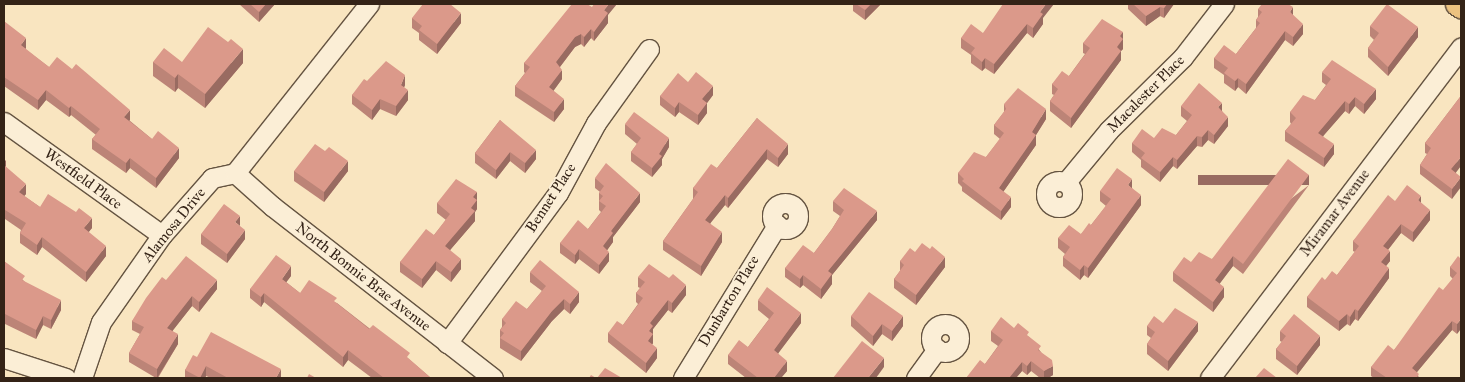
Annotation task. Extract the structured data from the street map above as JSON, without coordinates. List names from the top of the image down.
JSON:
{
  "streets": {
    "street": [
      "Macalester Place",
      "Westfield Place",
      "Bennet Place",
      "Miramar Avenue",
      "Alamosa Drive",
      "North Bonnie Brae Avenue",
      "Dunbarton Place"
    ]
  },
  "crossings": [
    ["Westfield Place", "Alamosa Drive"],
    ["Bennet Place", "North Bonnie Brae Avenue"],
    ["Alamosa Drive", "North Bonnie Brae Avenue"]
  ]
}
